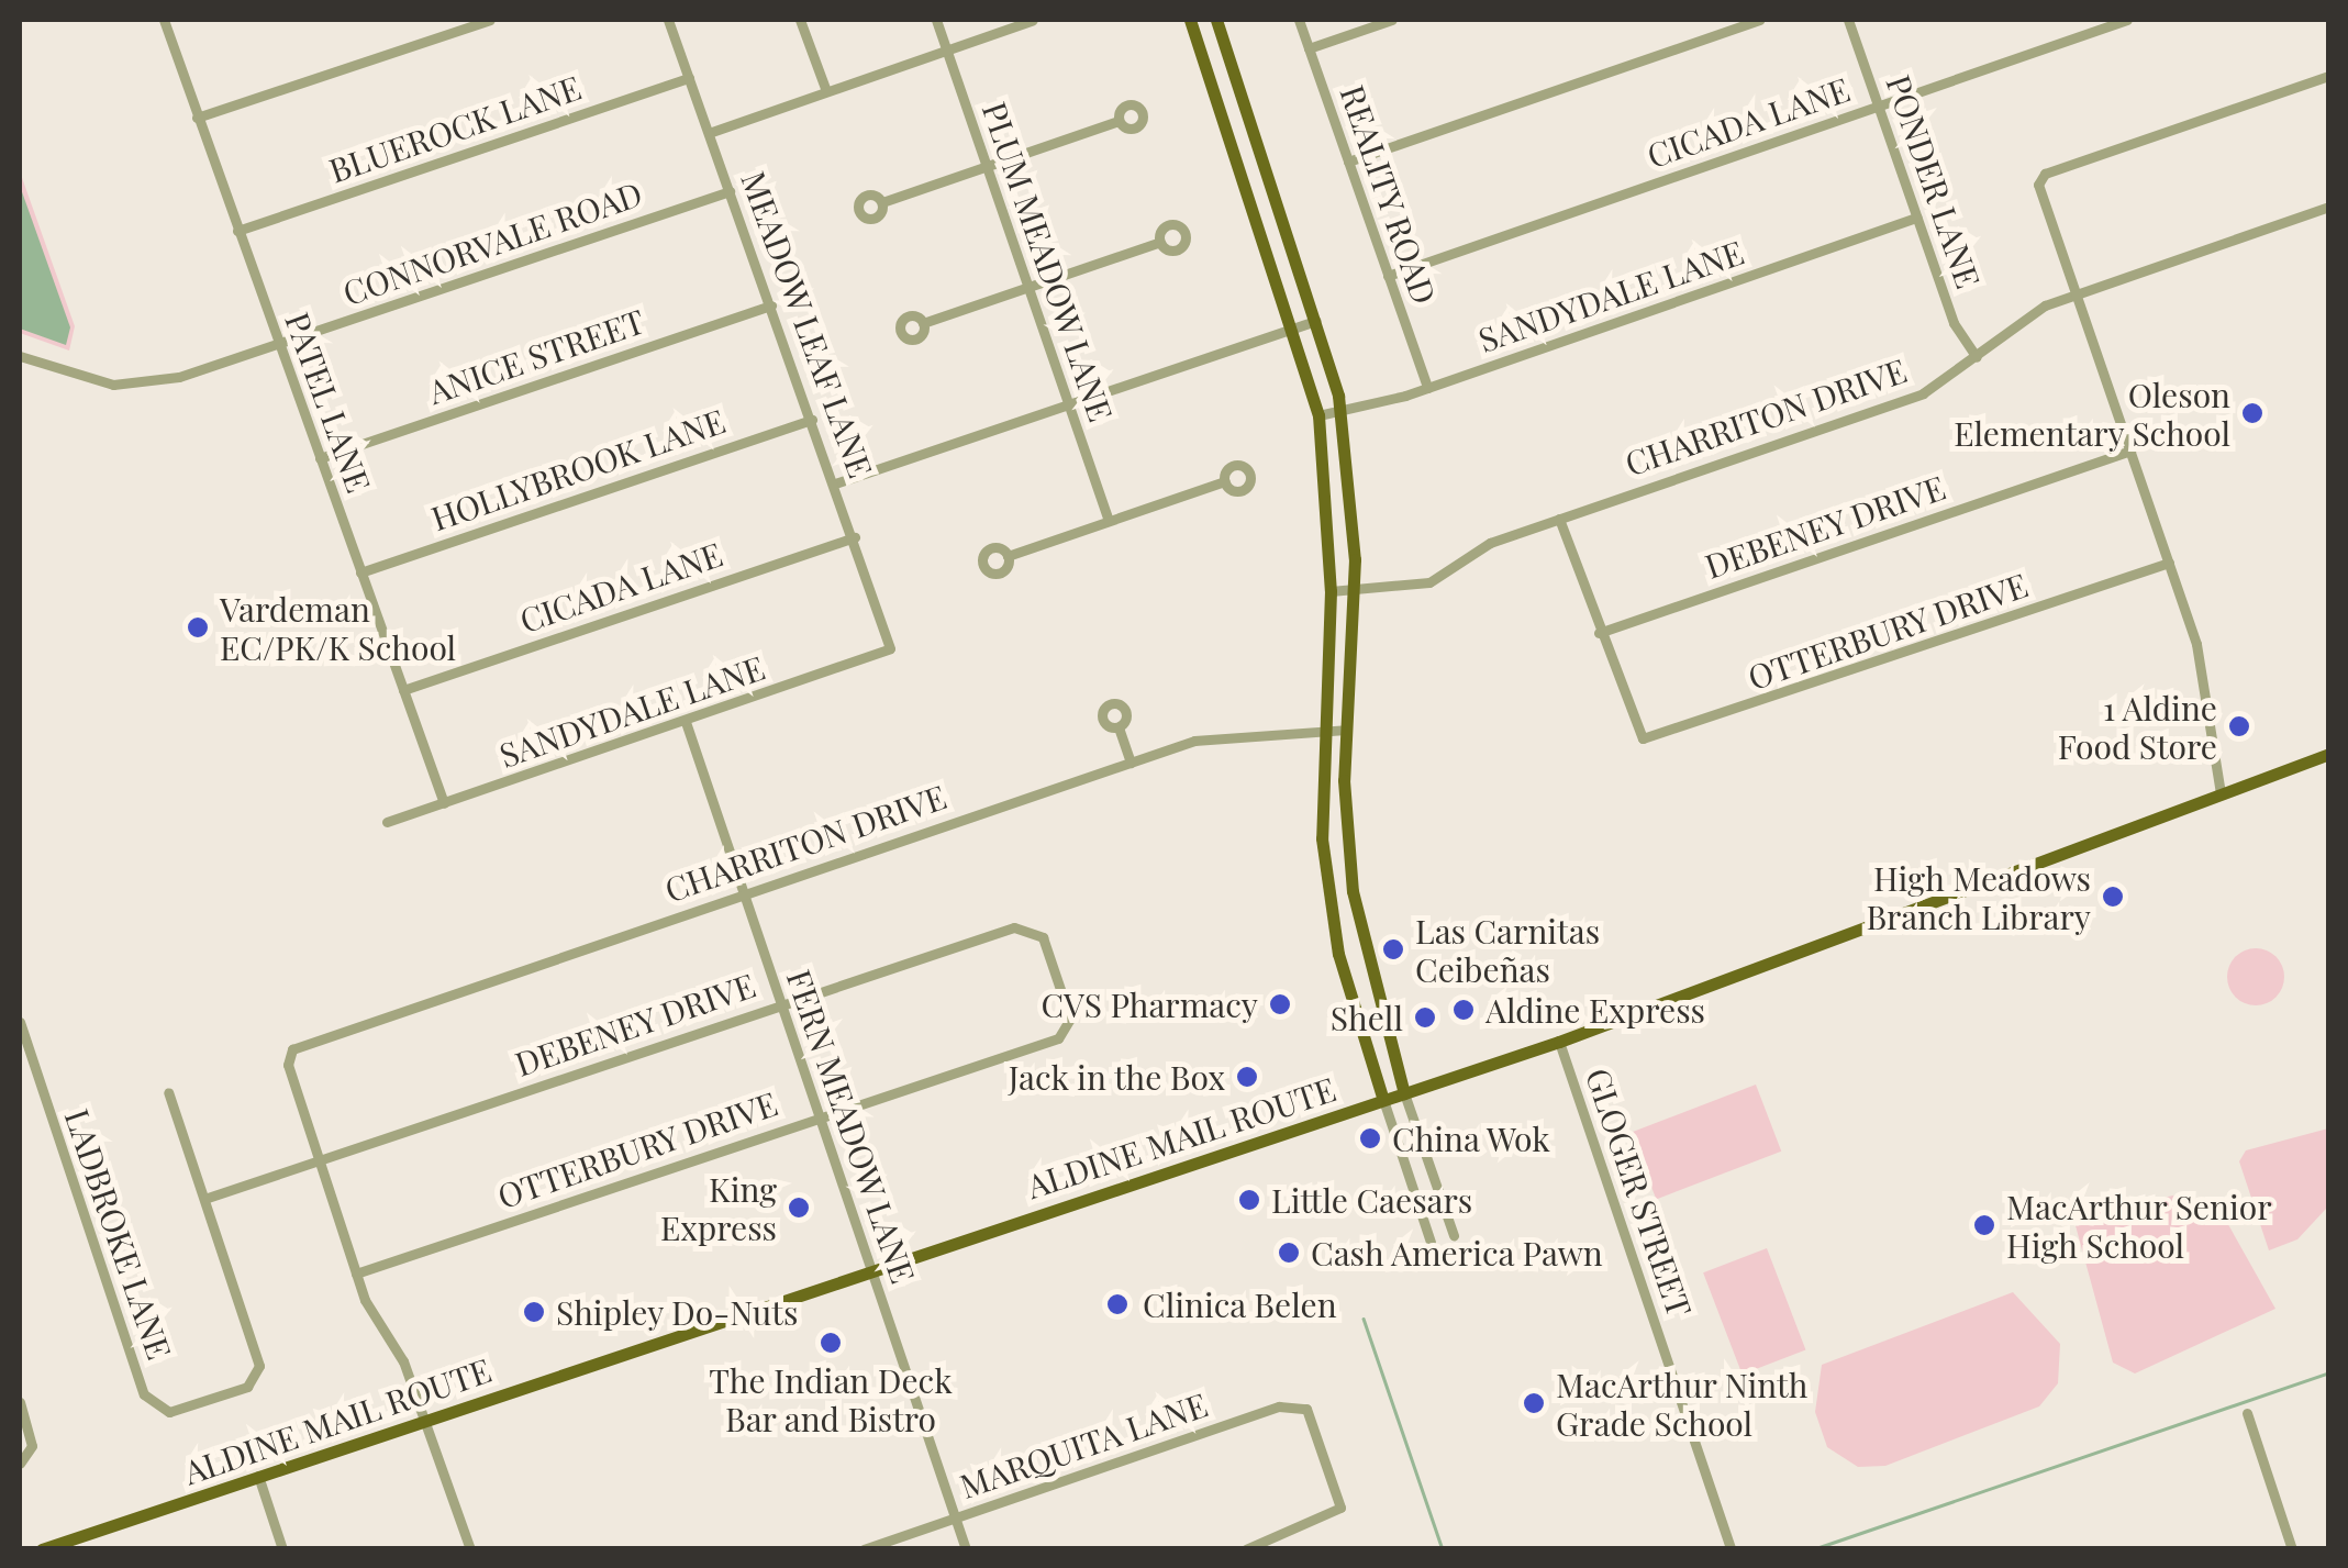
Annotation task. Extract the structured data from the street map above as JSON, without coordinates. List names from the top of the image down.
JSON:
{
  "streets": {
    "main road": ["ALDINE MAIL ROUTE"],
    "street": [
      "CICADA LANE",
      "BLUEROCK LANE",
      "PONDER LANE",
      "REALITY ROAD",
      "CONNORVALE ROAD",
      "PLUM MEADOW LANE",
      "SANDYDALE LANE",
      "MEADOW LEAF LANE",
      "ANICE STREET",
      "PATEL LANE",
      "CHARRITON DRIVE",
      "HOLLYBROOK LANE",
      "DEBENEY DRIVE",
      "OTTERBURY DRIVE",
      "FERN MEADOW LANE",
      "GLOGER STREET",
      "LADBROKE LANE",
      "MARQUITA LANE"
    ]
  },
  "crossings": [
    ["CICADA LANE", "PONDER LANE"],
    ["CICADA LANE", "REALITY ROAD"],
    ["CICADA LANE", "MEADOW LEAF LANE"],
    ["CICADA LANE", "PATEL LANE"],
    ["BLUEROCK LANE", "MEADOW LEAF LANE"],
    ["BLUEROCK LANE", "PATEL LANE"],
    ["PONDER LANE", "SANDYDALE LANE"],
    ["PONDER LANE", "CHARRITON DRIVE"],
    ["REALITY ROAD", "SANDYDALE LANE"],
    ["CONNORVALE ROAD", "MEADOW LEAF LANE"],
    ["CONNORVALE ROAD", "PATEL LANE"],
    ["SANDYDALE LANE", "MEADOW LEAF LANE"],
    ["SANDYDALE LANE", "PATEL LANE"],
    ["SANDYDALE LANE", "FERN MEADOW LANE"],
    ["MEADOW LEAF LANE", "ANICE STREET"],
    ["MEADOW LEAF LANE", "HOLLYBROOK LANE"],
    ["ANICE STREET", "PATEL LANE"],
    ["PATEL LANE", "HOLLYBROOK LANE"],
    ["CHARRITON DRIVE", "DEBENEY DRIVE"],
    ["CHARRITON DRIVE", "FERN MEADOW LANE"],
    ["DEBENEY DRIVE", "OTTERBURY DRIVE"],
    ["DEBENEY DRIVE", "FERN MEADOW LANE"],
    ["DEBENEY DRIVE", "LADBROKE LANE"],
    ["OTTERBURY DRIVE", "FERN MEADOW LANE"],
    ["FERN MEADOW LANE", "ALDINE MAIL ROUTE"],
    ["FERN MEADOW LANE", "MARQUITA LANE"],
    ["ALDINE MAIL ROUTE", "GLOGER STREET"]
  ],
  "places": [
    "Oleson Elementary School",
    "Vardeman EC/PK/K School",
    "1 Aldine Food Store",
    "High Meadows Branch Library",
    "Las Carnitas Ceibeñas",
    "CVS Pharmacy",
    "Aldine Express",
    "Shell",
    "Jack in the Box",
    "China Wok",
    "Little Caesars",
    "King Express",
    "MacArthur Senior High School",
    "Cash America Pawn",
    "Clinica Belen",
    "Shipley Do-Nuts",
    "The Indian Deck Bar and Bistro",
    "MacArthur Ninth Grade School"
  ]
}
